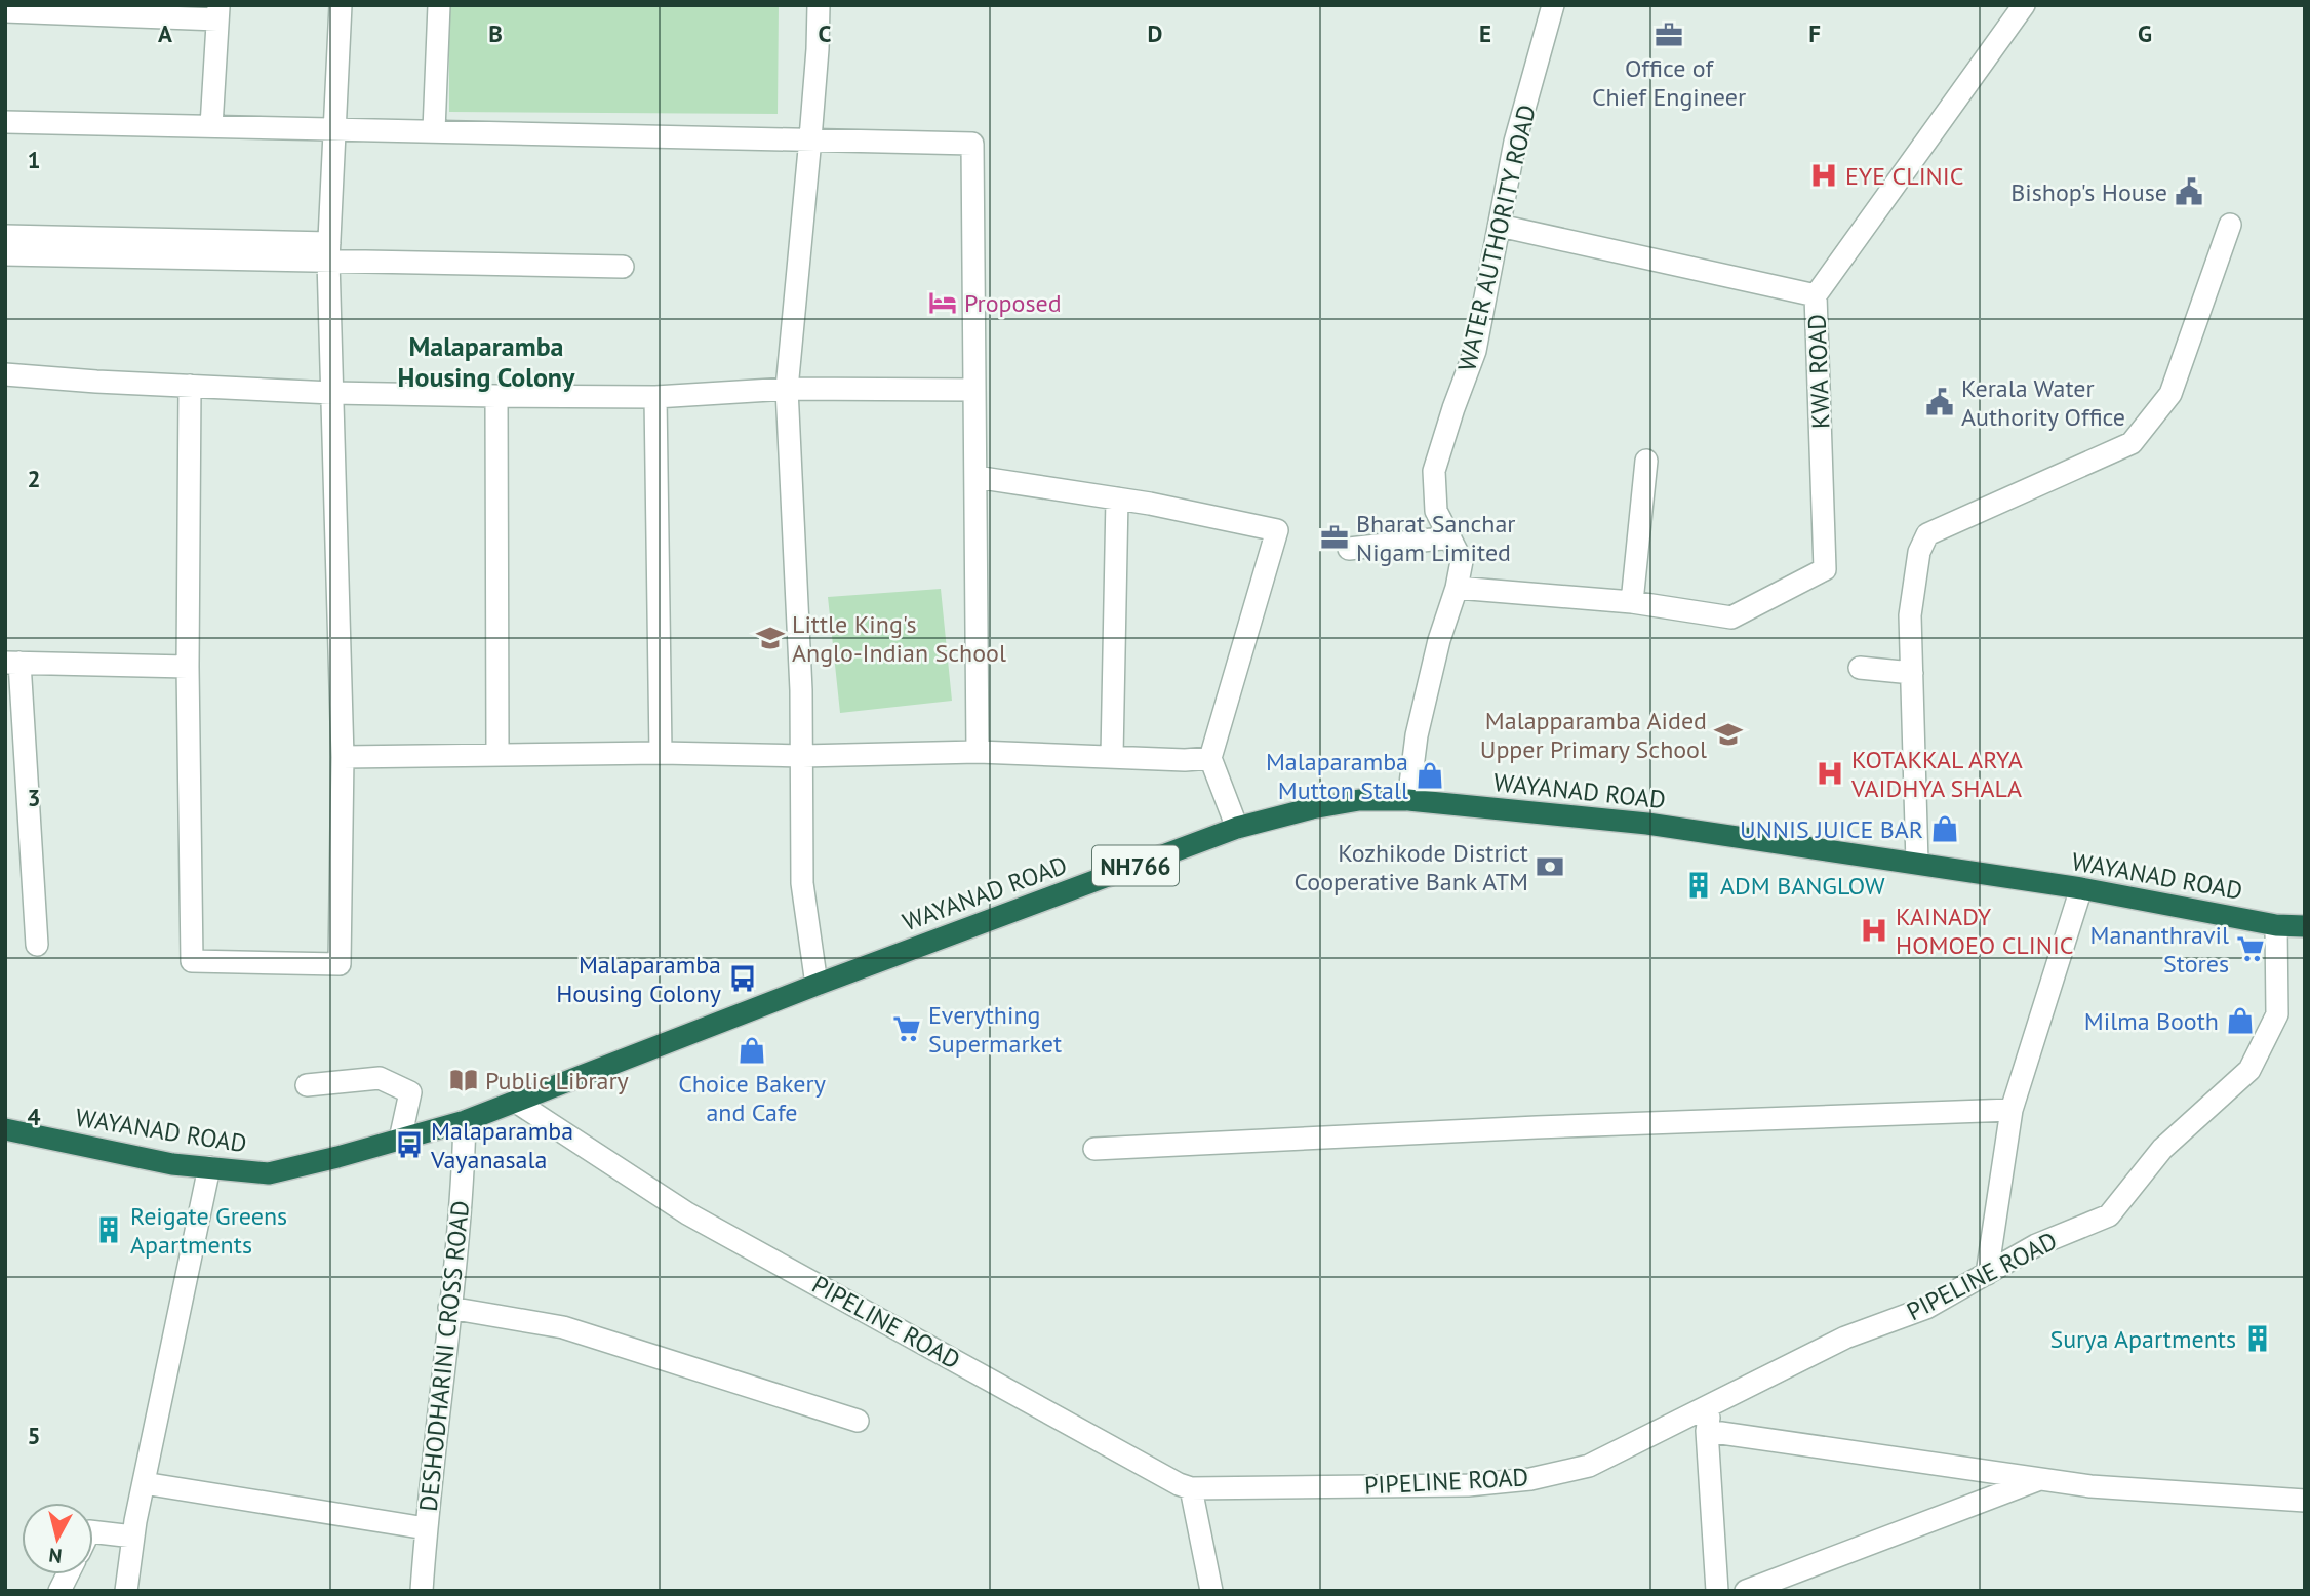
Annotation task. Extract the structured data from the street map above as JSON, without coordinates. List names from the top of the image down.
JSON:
{
  "streets": {
    "highway": ["WAYANAD ROAD", "NH766"],
    "street": [
      "WATER AUTHORITY ROAD",
      "KWA ROAD",
      "PIPELINE ROAD",
      "DESHODHARINI CROSS ROAD"
    ]
  },
  "crossings": [
    ["WATER AUTHORITY ROAD", "WAYANAD ROAD"],
    ["WAYANAD ROAD", "PIPELINE ROAD"],
    ["WAYANAD ROAD", "DESHODHARINI CROSS ROAD"]
  ],
  "districts": ["Malaparamba Housing Colony"],
  "places": {
    "office": ["Office of Chief Engineer", "Bharat Sanchar Nigam Limited"],
    "hospital": ["EYE CLINIC", "KOTAKKAL ARYA VAIDHYA SHALA", "KAINADY HOMOEO CLINIC"],
    "public building": ["Bishop's House", "Kerala Water Authority Office"],
    "hotel": ["Proposed"],
    "school or university": ["Little King's Anglo-Indian School", "Malapparamba Aided Upper Primary School"],
    "shop": [
      "Malaparamba Mutton Stall",
      "UNNIS JUICE BAR",
      "Milma Booth",
      "Choice Bakery and Cafe"
    ],
    "bank": ["Kozhikode District Cooperative Bank ATM"],
    "building": ["ADM BANGLOW", "Reigate Greens Apartments", "Surya Apartments"],
    "supermarket": ["Mananthravil Stores", "Everything Supermarket"],
    "bus stop": ["Malaparamba Housing Colony", "Malaparamba Vayanasala"],
    "library": ["Public Library"]
  },
  "north": "bottom",
  "grid": {
    "columns": [
      "A",
      "B",
      "C",
      "D",
      "E",
      "F",
      "G"
    ],
    "rows": [
      "1",
      "2",
      "3",
      "4",
      "5"
    ]
  }
}
